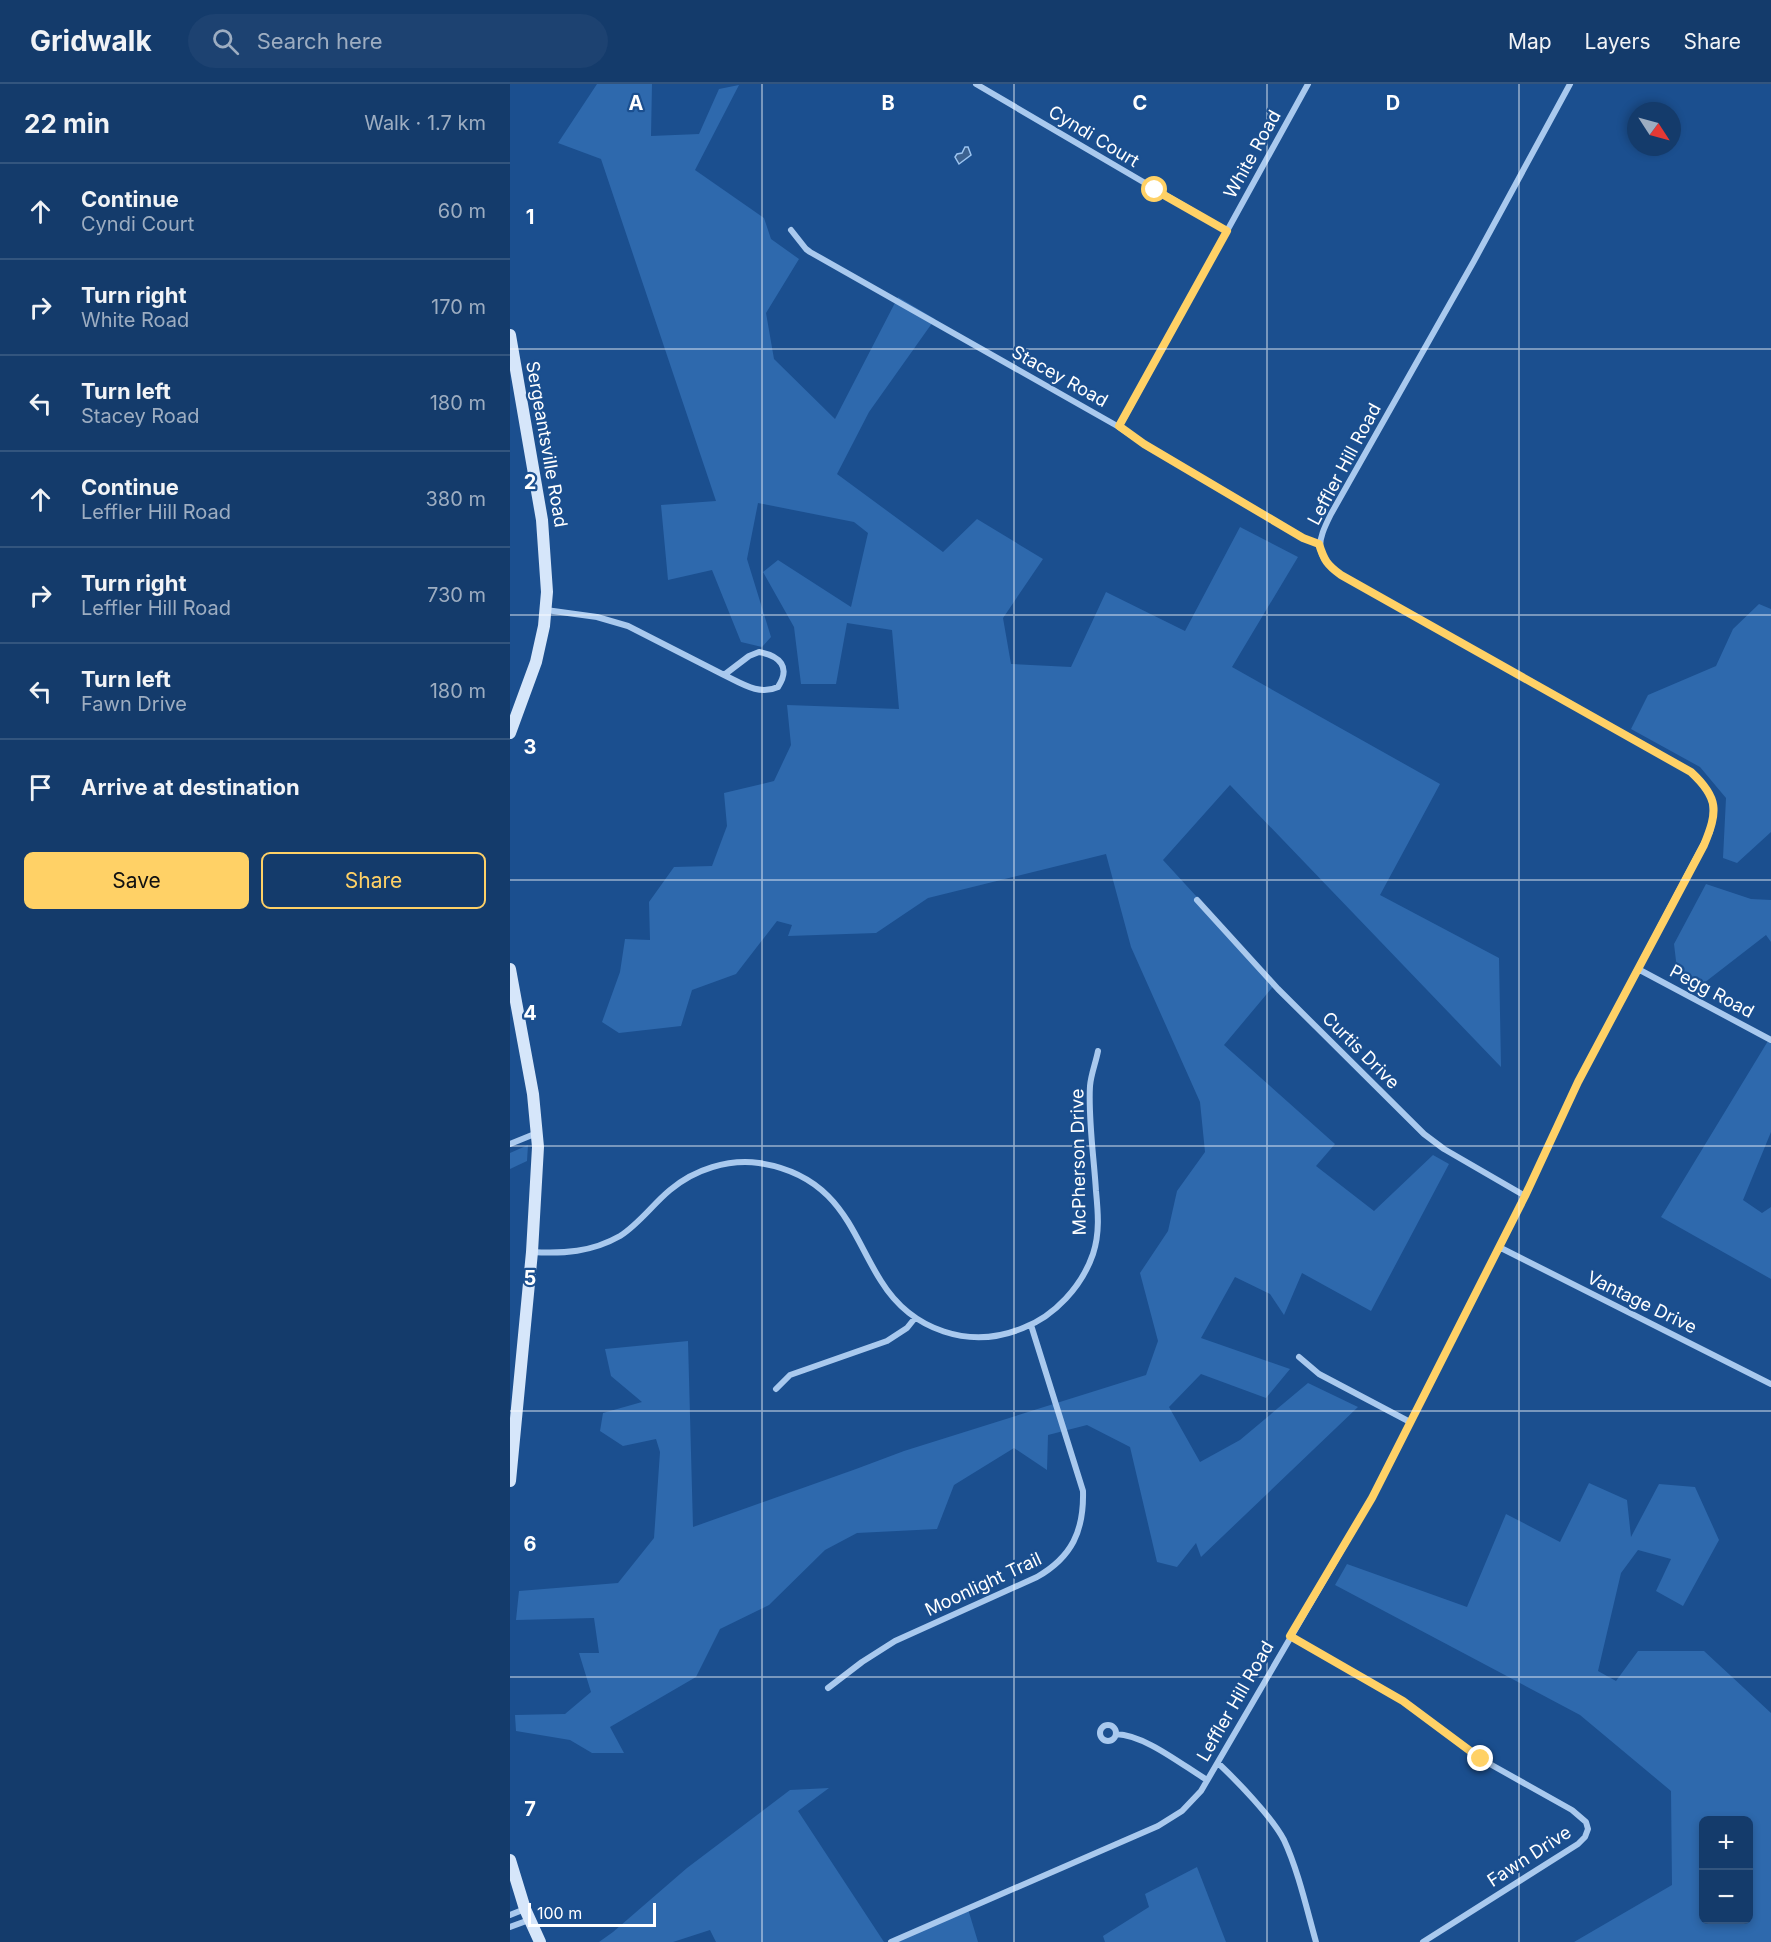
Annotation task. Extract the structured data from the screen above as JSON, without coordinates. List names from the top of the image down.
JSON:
{
  "streets": {
    "main road": ["Sergeantsville Road"],
    "street": [
      "Cyndi Court",
      "White Road",
      "Stacey Road",
      "Leffler Hill Road",
      "Pegg Road",
      "Curtis Drive",
      "McPherson Drive",
      "Vantage Drive",
      "Moonlight Trail",
      "Fawn Drive"
    ]
  },
  "crossings": [
    ["Cyndi Court", "White Road"],
    ["White Road", "Stacey Road"],
    ["Stacey Road", "Leffler Hill Road"],
    ["Leffler Hill Road", "Pegg Road"],
    ["Leffler Hill Road", "Curtis Drive"],
    ["Leffler Hill Road", "Vantage Drive"],
    ["Leffler Hill Road", "Fawn Drive"],
    ["McPherson Drive", "Moonlight Trail"]
  ],
  "scale_bar": "100 m",
  "north": "bottom right",
  "page": {
    "header": "Gridwalk",
    "search": "Search here",
    "nav": ["Map", "Layers", "Share"],
    "heading": ["22 min", "Walk · 1.7 km"],
    "list": [
      ["Continue", "Cyndi Court", "60 m"],
      ["Turn right", "White Road", "170 m"],
      ["Turn left", "Stacey Road", "180 m"],
      ["Continue", "Leffler Hill Road", "380 m"],
      ["Turn right", "Leffler Hill Road", "730 m"],
      ["Turn left", "Fawn Drive", "180 m"],
      "Arrive at destination"
    ],
    "buttons": ["Save", "Share"],
    "map_buttons": ["+", "−"],
    "scale": "100 m"
  },
  "grid": {
    "columns": [
      "A",
      "B",
      "C",
      "D"
    ],
    "rows": [
      "1",
      "2",
      "3",
      "4",
      "5",
      "6",
      "7"
    ]
  }
}
